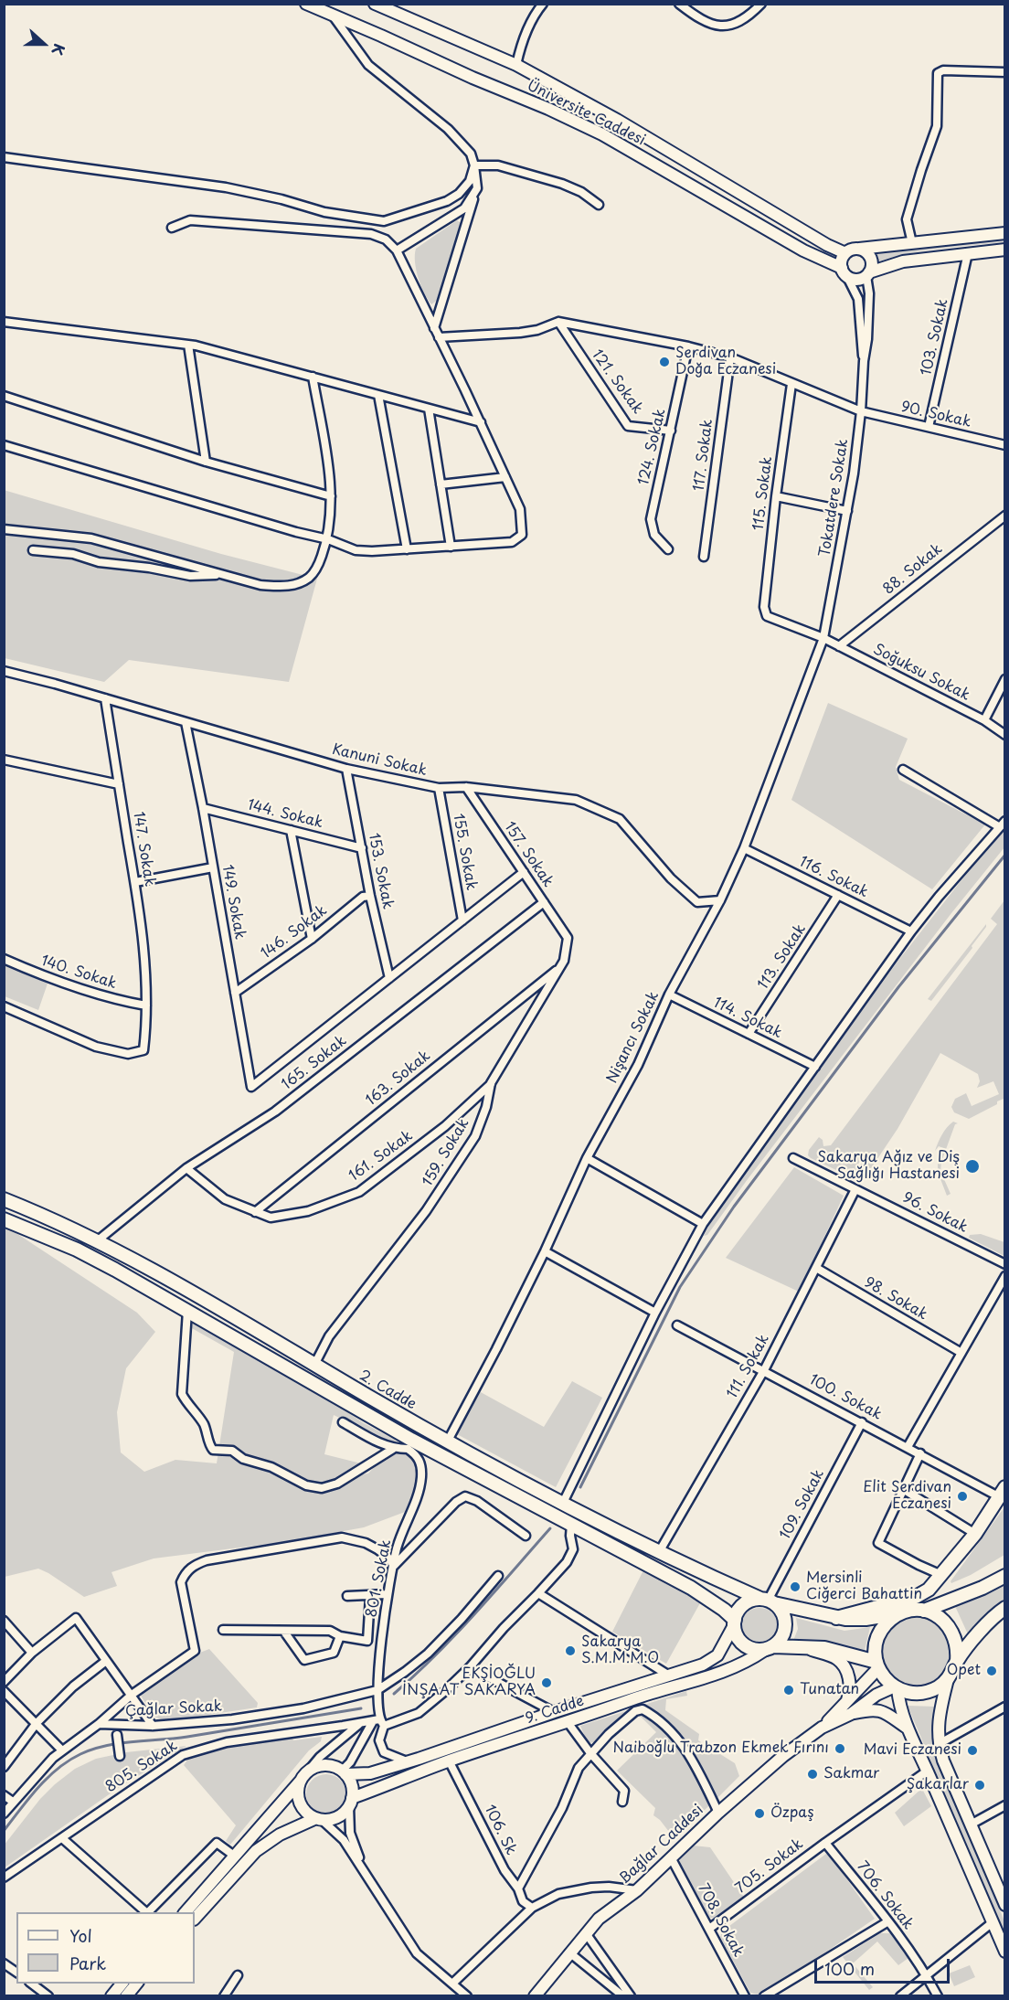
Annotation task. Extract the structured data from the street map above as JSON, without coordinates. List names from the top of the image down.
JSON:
{
  "streets": {
    "main road": [
      "Üniversite Caddesi",
      "2. Cadde",
      "9. Cadde",
      "Bağlar Caddesi"
    ],
    "street": [
      "103. Sokak",
      "121. Sokak",
      "90. Sokak",
      "124. Sokak",
      "117. Sokak",
      "115. Sokak",
      "Tokatdere Sokak",
      "88. Sokak",
      "Soğuksu Sokak",
      "Kanuni Sokak",
      "144. Sokak",
      "147. Sokak",
      "155. Sokak",
      "157. Sokak",
      "153. Sokak",
      "116. Sokak",
      "149. Sokak",
      "146. Sokak",
      "113. Sokak",
      "140. Sokak",
      "114. Sokak",
      "Nişancı Sokak",
      "165. Sokak",
      "163. Sokak",
      "159. Sokak",
      "161. Sokak",
      "96. Sokak",
      "98. Sokak",
      "111. Sokak",
      "100. Sokak",
      "109. Sokak",
      "801. Sokak",
      "Çağlar Sokak",
      "805. Sokak",
      "106. Sk",
      "705. Sokak",
      "706. Sokak",
      "708. Sokak"
    ]
  },
  "crossings": [
    ["Üniversite Caddesi", "Tokatdere Sokak"],
    ["103. Sokak", "90. Sokak"],
    ["121. Sokak", "90. Sokak"],
    ["121. Sokak", "124. Sokak"],
    ["90. Sokak", "124. Sokak"],
    ["90. Sokak", "117. Sokak"],
    ["90. Sokak", "115. Sokak"],
    ["90. Sokak", "Tokatdere Sokak"],
    ["115. Sokak", "Soğuksu Sokak"],
    ["Tokatdere Sokak", "Soğuksu Sokak"],
    ["Tokatdere Sokak", "Nişancı Sokak"],
    ["88. Sokak", "Soğuksu Sokak"],
    ["Soğuksu Sokak", "Nişancı Sokak"],
    ["Kanuni Sokak", "147. Sokak"],
    ["Kanuni Sokak", "155. Sokak"],
    ["Kanuni Sokak", "157. Sokak"],
    ["Kanuni Sokak", "153. Sokak"],
    ["Kanuni Sokak", "149. Sokak"],
    ["Kanuni Sokak", "Nişancı Sokak"],
    ["144. Sokak", "153. Sokak"],
    ["144. Sokak", "149. Sokak"],
    ["147. Sokak", "140. Sokak"],
    ["157. Sokak", "165. Sokak"],
    ["157. Sokak", "159. Sokak"],
    ["153. Sokak", "149. Sokak"],
    ["153. Sokak", "146. Sokak"],
    ["116. Sokak", "113. Sokak"],
    ["116. Sokak", "Nişancı Sokak"],
    ["149. Sokak", "146. Sokak"],
    ["113. Sokak", "114. Sokak"],
    ["114. Sokak", "Nişancı Sokak"],
    ["Nişancı Sokak", "2. Cadde"],
    ["165. Sokak", "161. Sokak"],
    ["165. Sokak", "2. Cadde"],
    ["163. Sokak", "159. Sokak"],
    ["163. Sokak", "161. Sokak"],
    ["159. Sokak", "161. Sokak"],
    ["159. Sokak", "2. Cadde"],
    ["96. Sokak", "111. Sokak"],
    ["98. Sokak", "111. Sokak"],
    ["111. Sokak", "2. Cadde"],
    ["111. Sokak", "100. Sokak"],
    ["2. Cadde", "109. Sokak"],
    ["2. Cadde", "801. Sokak"],
    ["2. Cadde", "9. Cadde"],
    ["2. Cadde", "805. Sokak"],
    ["100. Sokak", "109. Sokak"],
    ["109. Sokak", "9. Cadde"],
    ["801. Sokak", "Çağlar Sokak"],
    ["801. Sokak", "9. Cadde"],
    ["801. Sokak", "805. Sokak"],
    ["9. Cadde", "106. Sk"],
    ["Bağlar Caddesi", "708. Sokak"],
    ["705. Sokak", "706. Sokak"],
    ["705. Sokak", "708. Sokak"]
  ],
  "places": [
    "Serdivan Doğa Eczanesi",
    "Sakarya Ağız ve Diş Sağlığı Hastanesi",
    "Elit Serdivan Eczanesi",
    "Mersinli Ciğerci Bahattin",
    "Sakarya S.M.M.M.O",
    "Opet",
    "EKŞİOĞLU İNŞAAT SAKARYA",
    "Tunatan",
    "Naiboğlu Trabzon Ekmek Fırını",
    "Mavi Eczanesi",
    "Sakmar",
    "Şakarlar",
    "Özpaş"
  ],
  "legend": ["Yol", "Park"],
  "scale_bar": "100 m",
  "north": "right"
}
